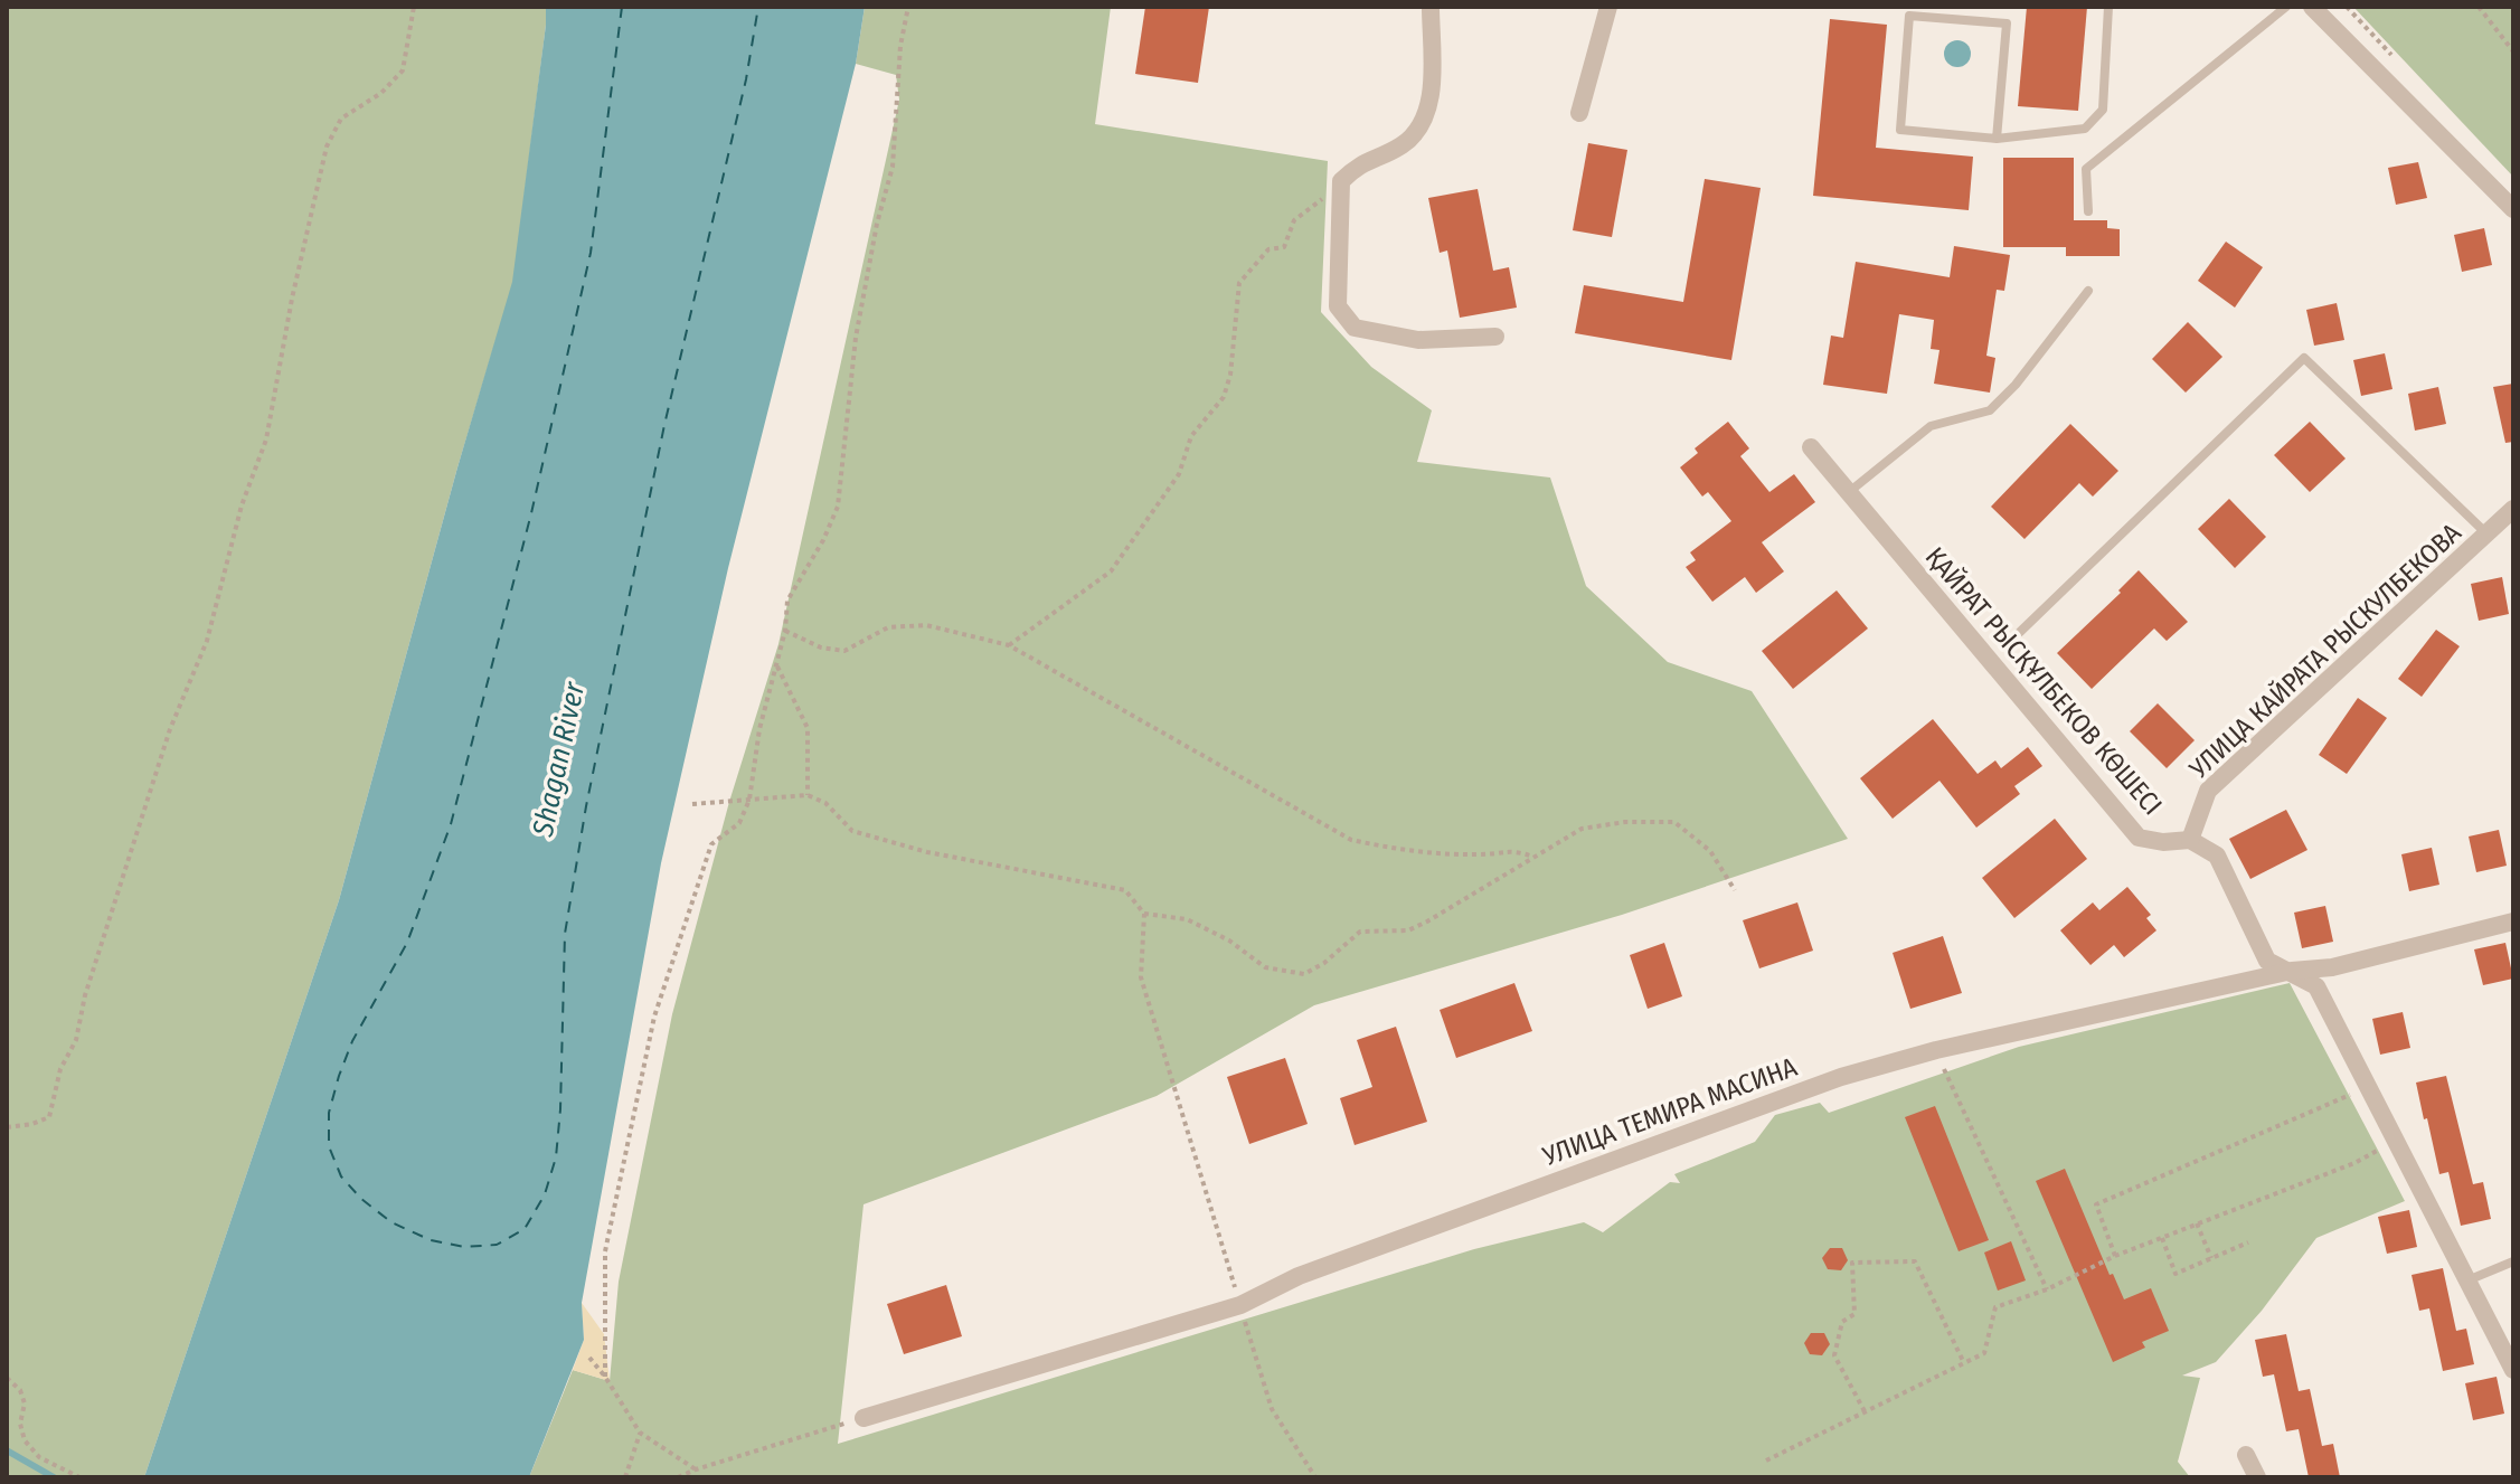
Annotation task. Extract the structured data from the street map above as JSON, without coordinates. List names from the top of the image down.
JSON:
{
  "streets": {
    "street": ["УЛИЦА КАЙРАТА РЫСКУЛБЕКОВА", "ҚАЙРАТ РЫСҚҰЛБЕКОВ КӨШЕСІ", "УЛИЦА ТЕМИРА МАСИНА"]
  },
  "crossings": [
    ["УЛИЦА КАЙРАТА РЫСКУЛБЕКОВА", "ҚАЙРАТ РЫСҚҰЛБЕКОВ КӨШЕСІ"]
  ],
  "water": ["Shagan River"]
}
